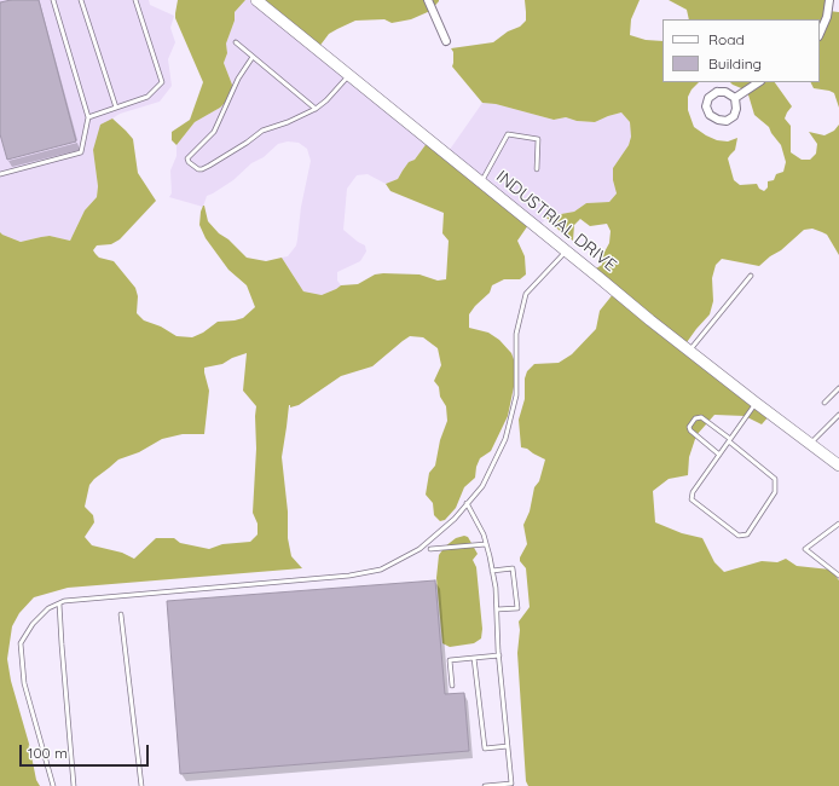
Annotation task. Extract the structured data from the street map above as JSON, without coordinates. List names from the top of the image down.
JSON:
{
  "streets": {
    "street": ["INDUSTRIAL DRIVE"]
  },
  "legend": ["Road", "Building"],
  "scale_bar": "100 m"
}
